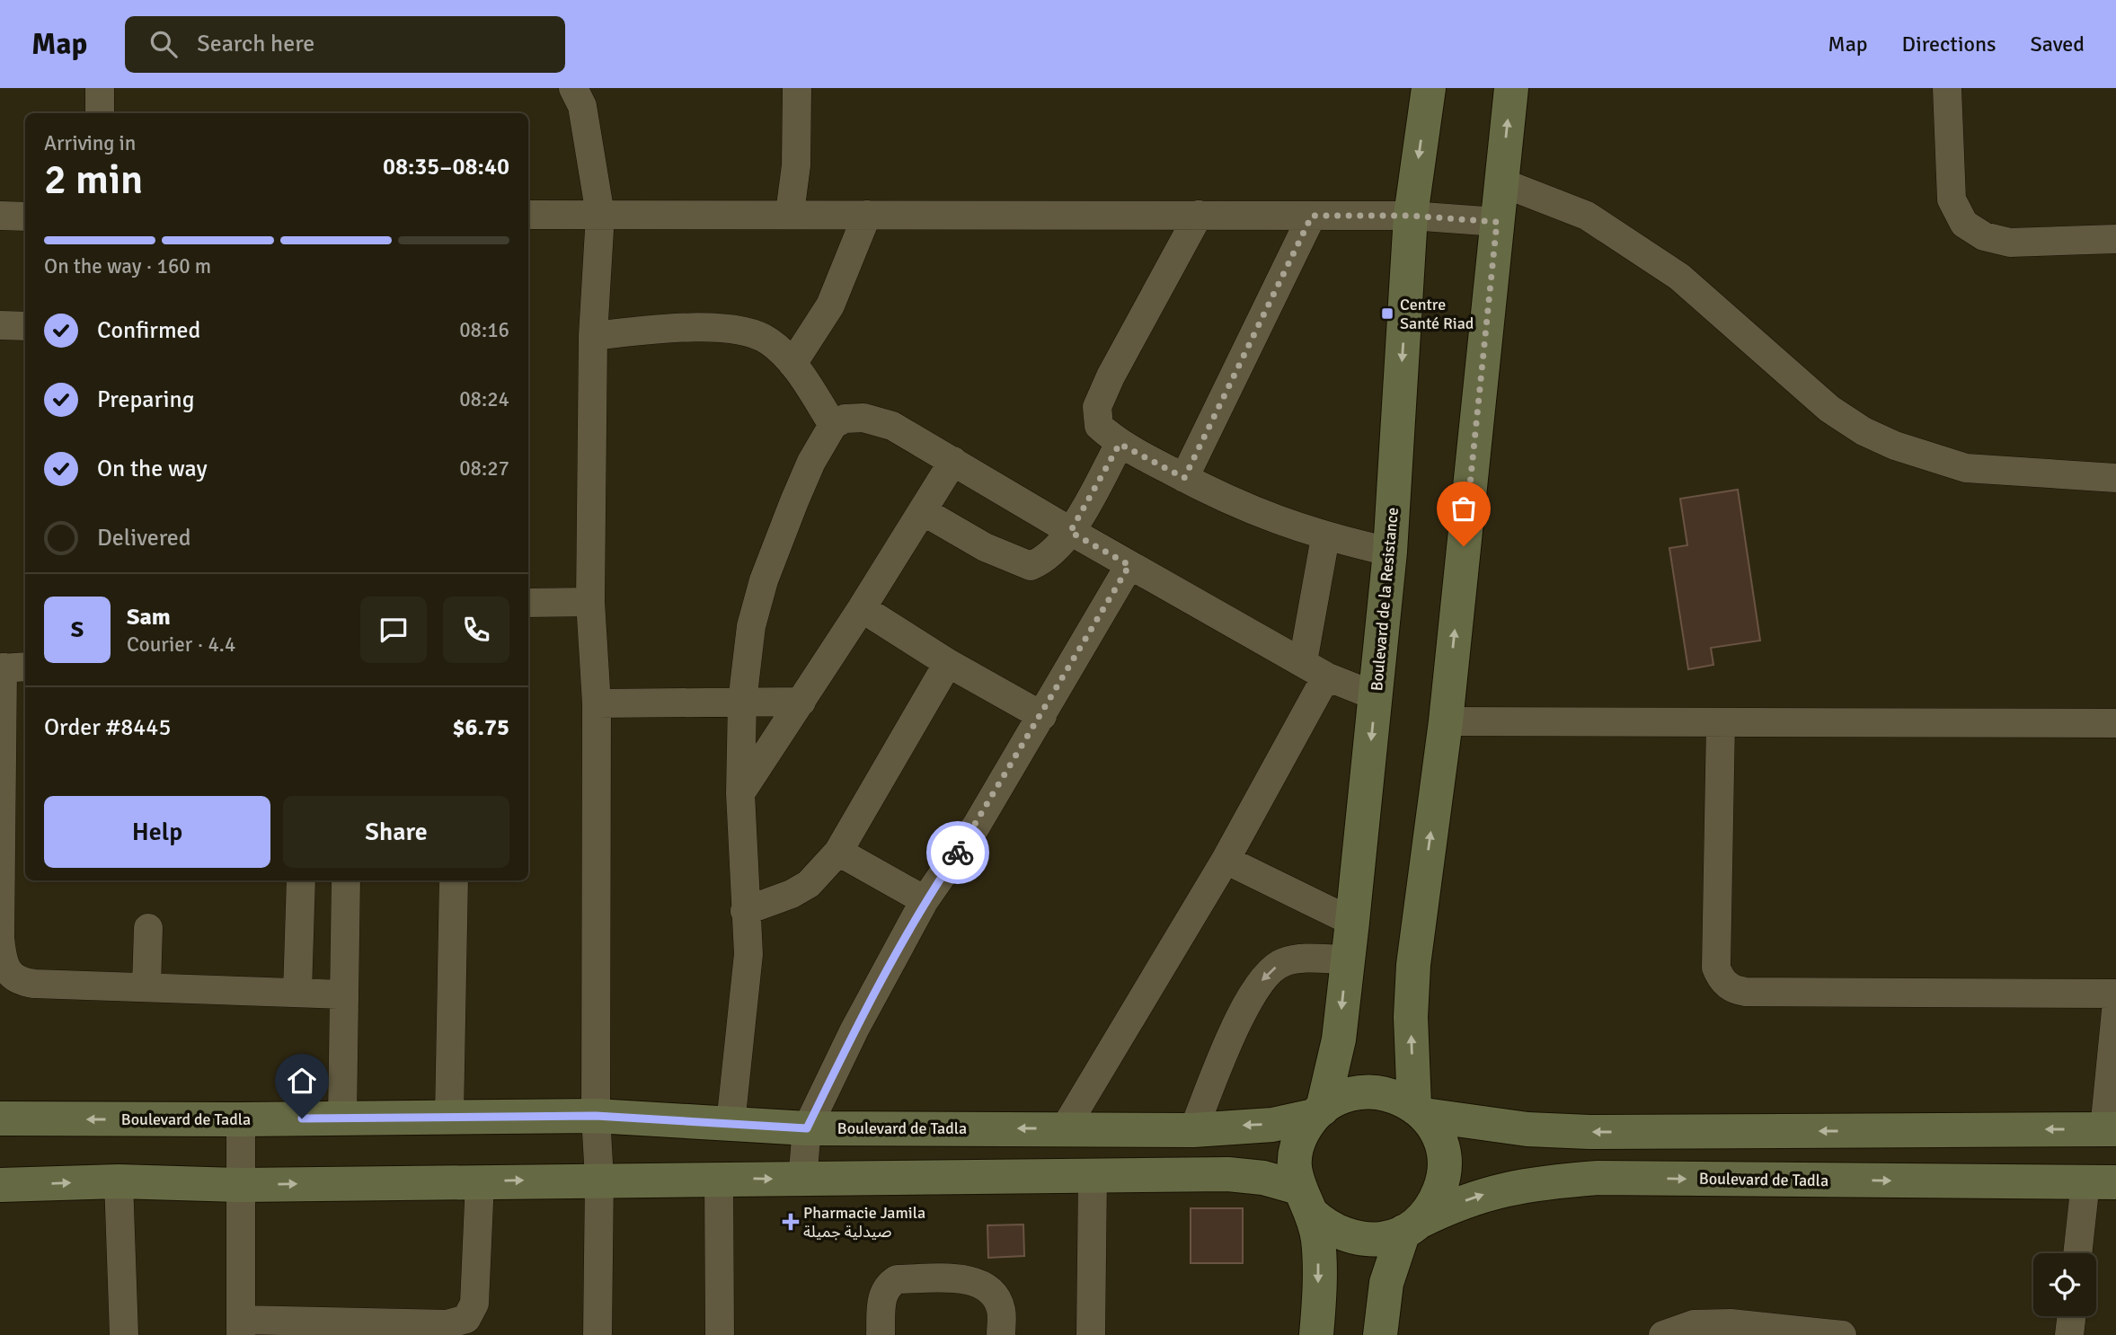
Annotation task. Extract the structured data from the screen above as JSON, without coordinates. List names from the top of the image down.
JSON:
{
  "streets": {
    "main road": ["Boulevard de la Resistance", "Boulevard de Tadla"]
  },
  "crossings": [
    ["Boulevard de la Resistance", "Boulevard de Tadla"]
  ],
  "places": {
    "transit": ["Centre Santé Riad"],
    "health": ["Pharmacie Jamila صيدلية جميلة"]
  },
  "page": {
    "header": "Map",
    "search": "Search here",
    "nav": ["Map", "Directions", "Saved"],
    "heading": ["2 min", "Arriving in", "08:35–08:40"],
    "panel": [
      "Sam",
      "Courier · 4.4",
      "Order #8445",
      "$6.75"
    ],
    "bar": "On the way · 160 m",
    "list": [
      ["Confirmed", "08:16"],
      ["Preparing", "08:24"],
      ["On the way", "08:27"],
      "Delivered"
    ],
    "round": "S",
    "buttons": ["Help", "Share"]
  }
}
